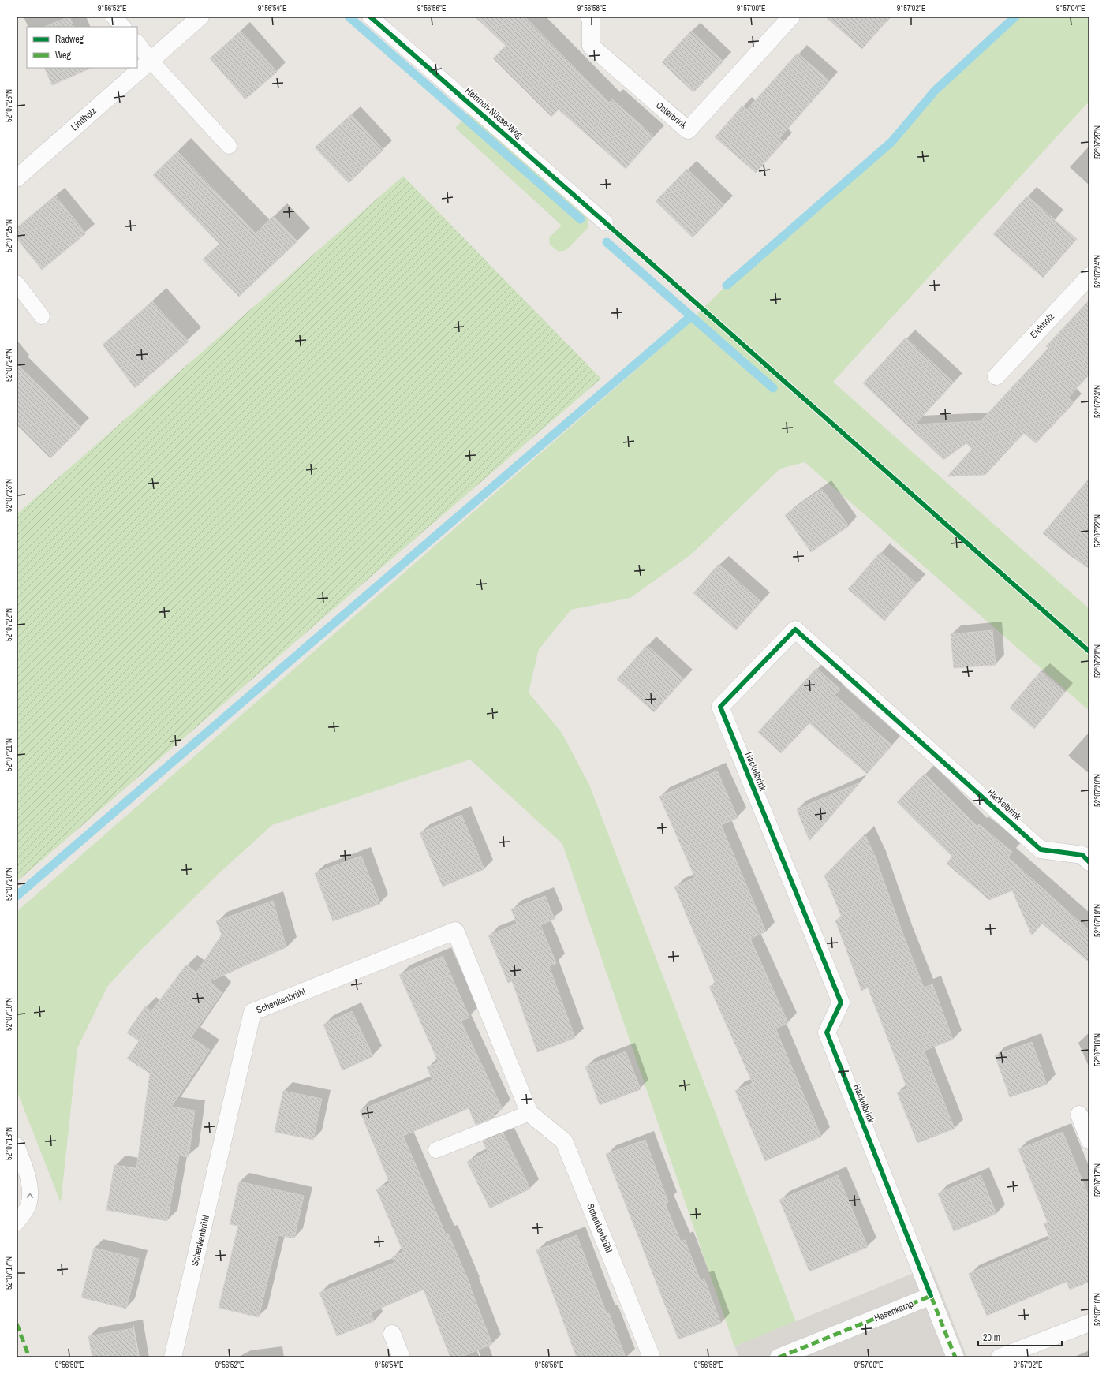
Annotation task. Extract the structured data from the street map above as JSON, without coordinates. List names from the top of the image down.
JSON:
{
  "streets": {
    "street": [
      "Osterbrink",
      "Lindholz",
      "Eichholz",
      "Hackelbrink",
      "Schenkenbrühl",
      "Hasenkamp"
    ],
    "lane": ["Heinrich-Nüsse-Weg"]
  },
  "crossings": [
    ["Hackelbrink", "Hasenkamp"]
  ],
  "legend": ["Radweg", "Weg"],
  "scale_bar": "20 m",
  "coordinates": [
    "9°56'52\"E",
    "9°56'54\"E",
    "9°56'56\"E",
    "9°56'58\"E",
    "9°57'00\"E",
    "9°57'02\"E",
    "9°57'04\"E",
    "52°07'26\"N",
    "52°07'25\"N",
    "52°07'24\"N",
    "52°07'23\"N",
    "52°07'22\"N",
    "52°07'21\"N",
    "52°07'20\"N",
    "52°07'19\"N",
    "52°07'18\"N",
    "52°07'17\"N",
    "52°07'16\"N",
    "9°56'50\"E"
  ]
}
